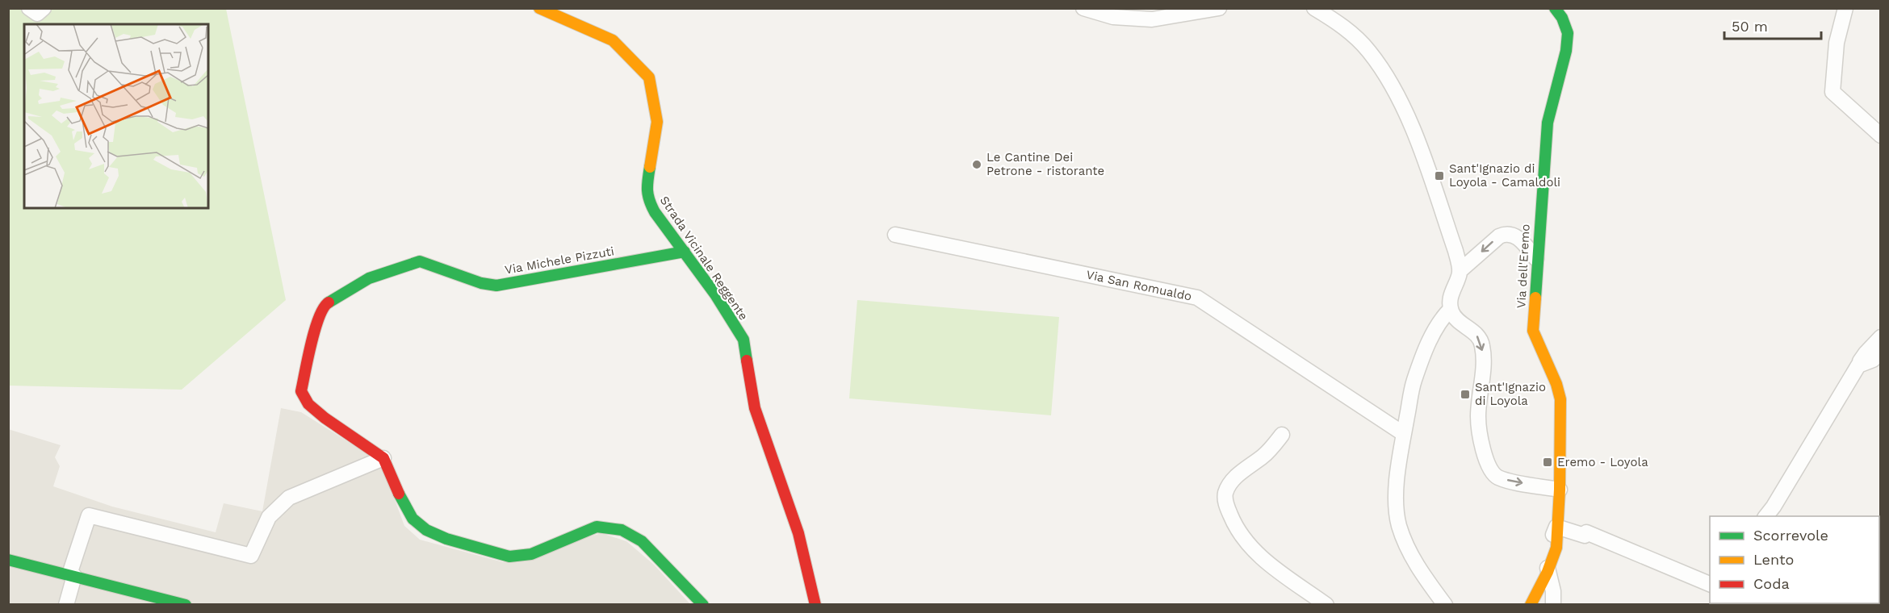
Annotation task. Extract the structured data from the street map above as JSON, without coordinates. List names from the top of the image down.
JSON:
{
  "streets": {
    "street": [
      "Strada Vicinale Reggente",
      "Via Michele Pizzuti",
      "Via dell'Eremo",
      "Via San Romualdo"
    ]
  },
  "crossings": [
    ["Strada Vicinale Reggente", "Via Michele Pizzuti"]
  ],
  "places": {
    "other": ["Le Cantine Dei Petrone - ristorante"],
    "transit": ["Sant'Ignazio di Loyola - Camaldoli", "Sant'Ignazio di Loyola", "Eremo - Loyola"]
  },
  "legend": ["Scorrevole", "Lento", "Coda"],
  "scale_bar": "50 m"
}
